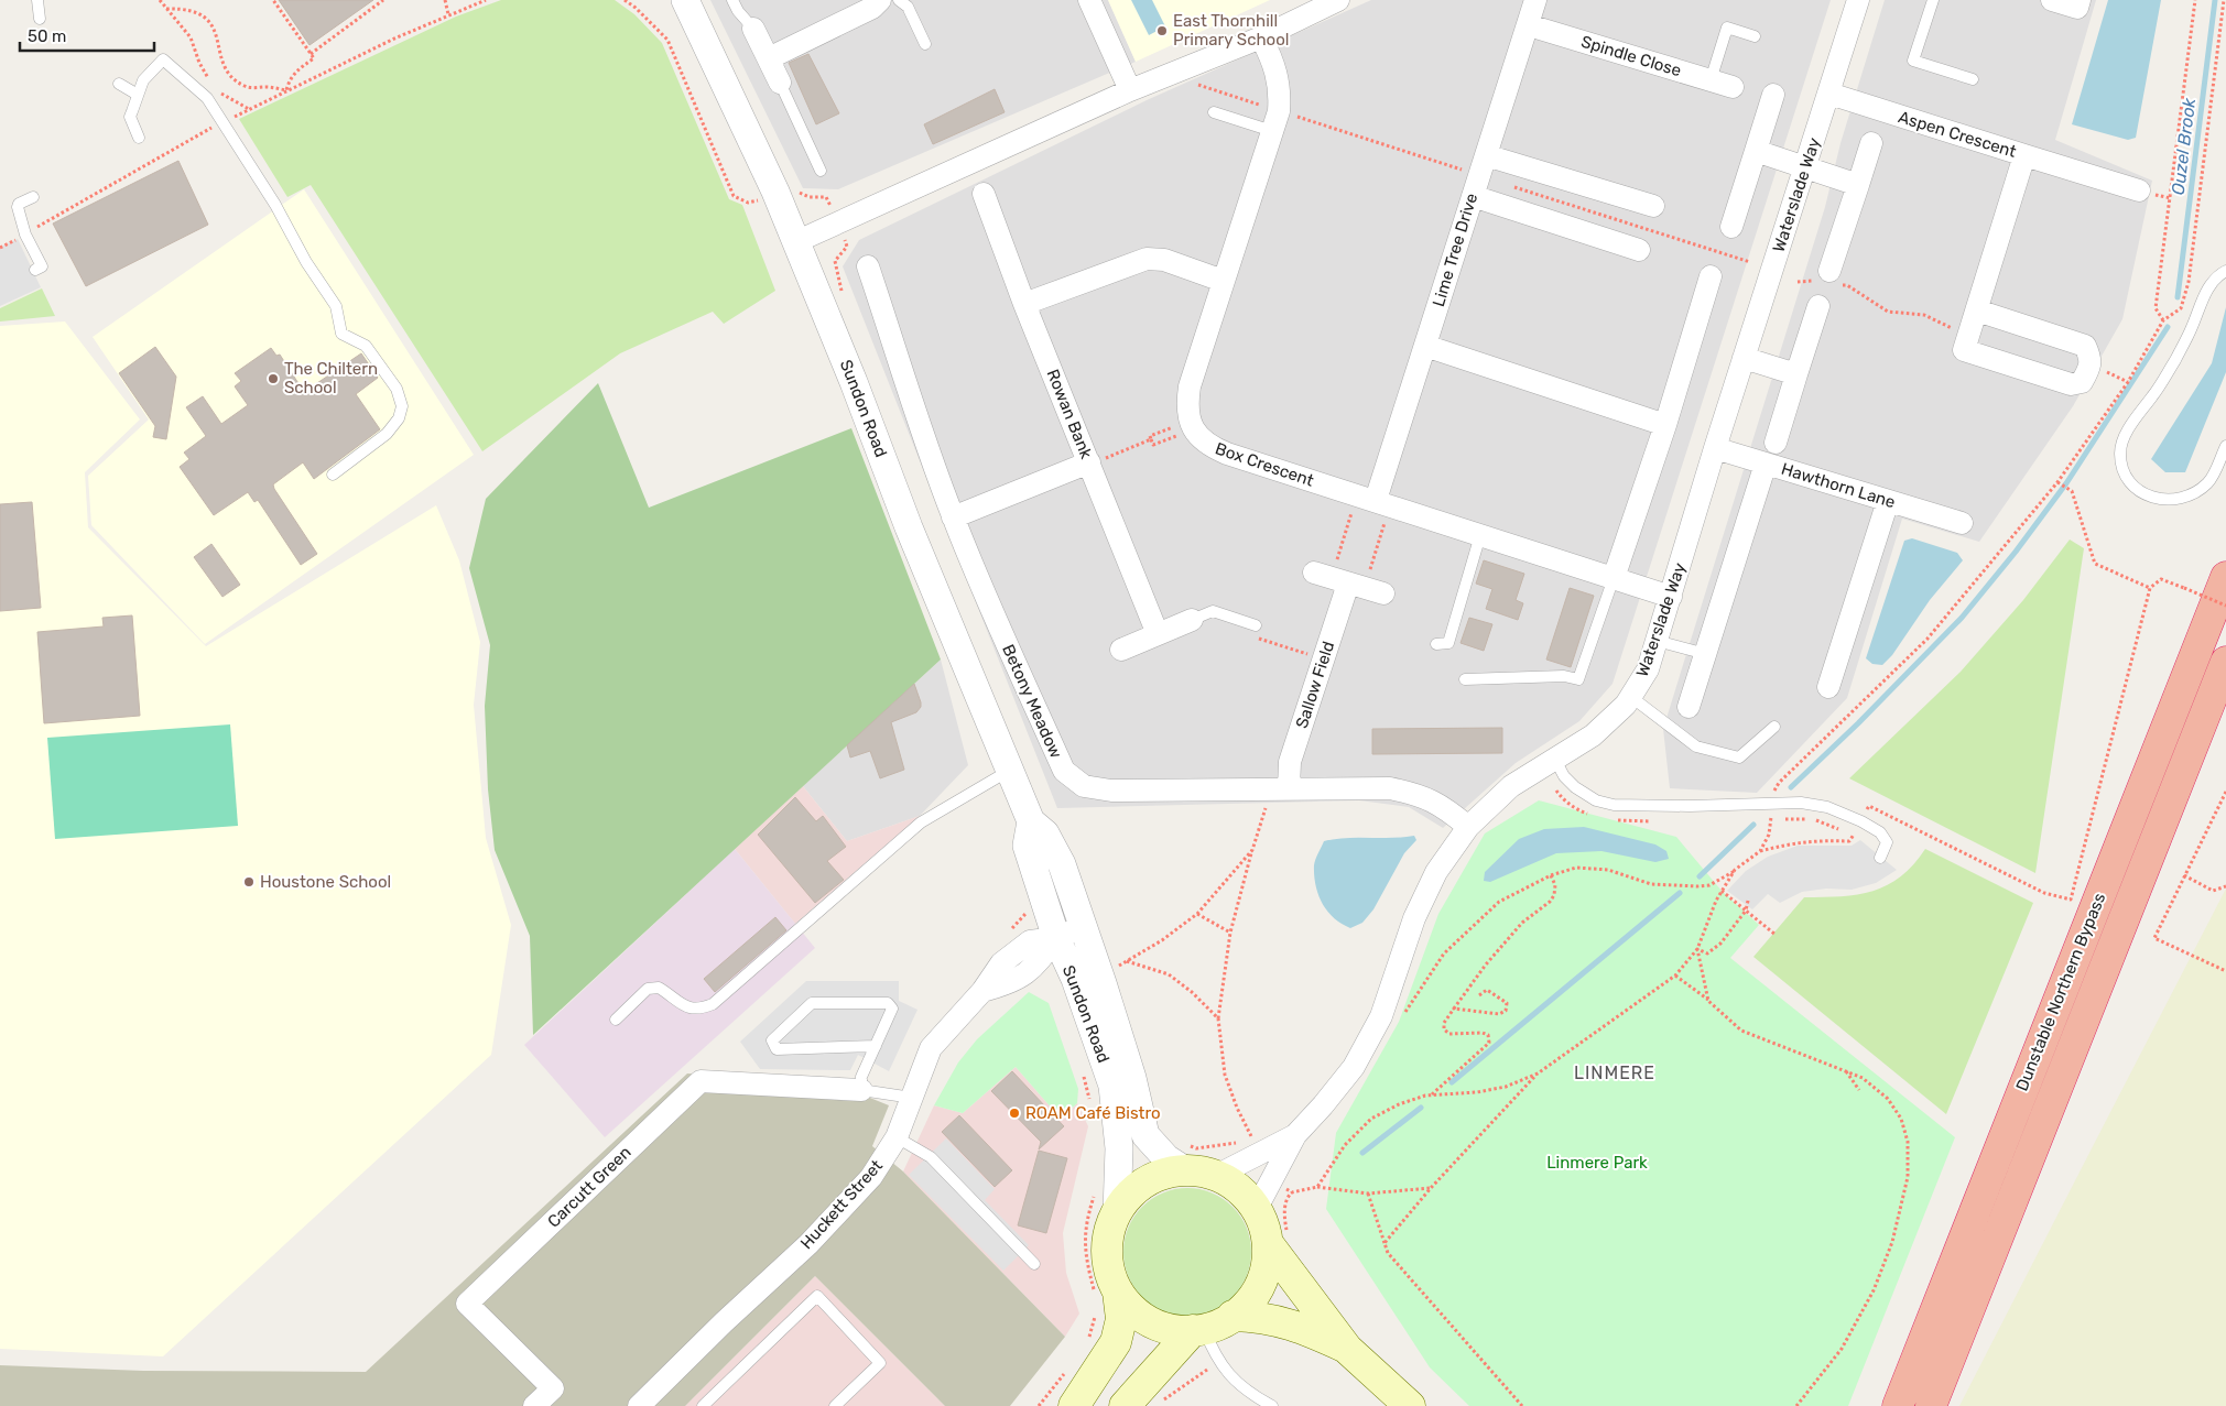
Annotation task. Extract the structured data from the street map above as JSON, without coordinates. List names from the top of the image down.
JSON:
{
  "streets": {
    "highway": ["Dunstable Northern Bypass"],
    "street": [
      "Spindle Close",
      "Aspen Crescent",
      "Waterslade Way",
      "Lime Tree Drive",
      "Sundon Road",
      "Rowan Bank",
      "Box Crescent",
      "Hawthorn Lane",
      "Sallow Field",
      "Betony Meadow",
      "Carcutt Green",
      "Huckett Street"
    ]
  },
  "crossings": [
    ["Spindle Close", "Lime Tree Drive"],
    ["Aspen Crescent", "Waterslade Way"],
    ["Waterslade Way", "Sundon Road"],
    ["Waterslade Way", "Box Crescent"],
    ["Waterslade Way", "Hawthorn Lane"],
    ["Waterslade Way", "Betony Meadow"],
    ["Lime Tree Drive", "Box Crescent"],
    ["Sundon Road", "Huckett Street"],
    ["Sallow Field", "Betony Meadow"]
  ],
  "districts": ["LINMERE"],
  "water": ["Ouzel Brook"],
  "parks": ["Linmere Park"],
  "places": [
    "East Thornhill Primary School",
    "The Chiltern School",
    "Houstone School",
    "ROAM Café Bistro"
  ],
  "scale_bar": "50 m"
}
